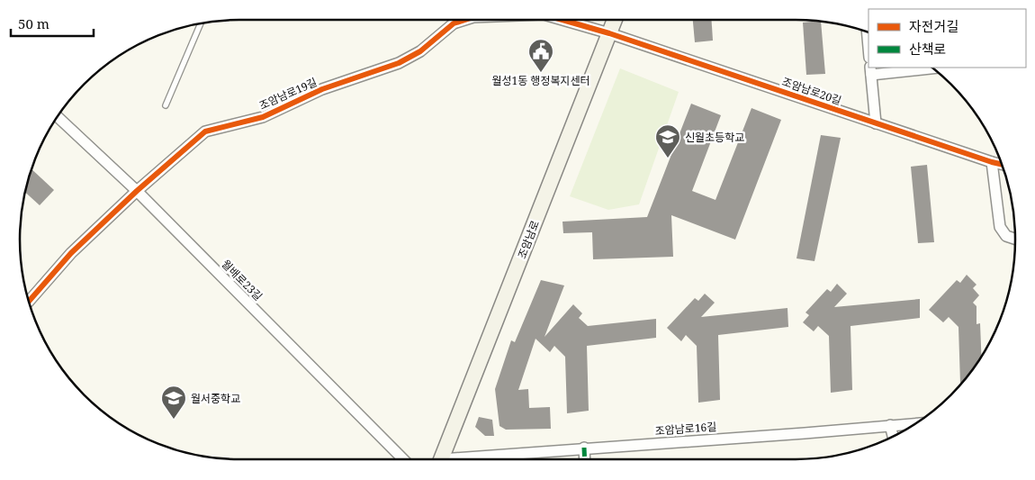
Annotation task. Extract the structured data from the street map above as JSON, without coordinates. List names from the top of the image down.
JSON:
{
  "streets": {
    "main road": ["조암남로"],
    "street": [
      "조암남로20길",
      "조암남로19길",
      "월배로23길",
      "조암남로16길"
    ]
  },
  "crossings": [
    ["조암남로20길", "조암남로19길"],
    ["조암남로20길", "조암남로"],
    ["조암남로19길", "조암남로"],
    ["조암남로19길", "월배로23길"]
  ],
  "places": {
    "public building": ["월성1동 행정복지센터"],
    "school or university": ["신월초등학교", "월서중학교"]
  },
  "legend": ["자전거길", "산책로"],
  "scale_bar": "50 m"
}
